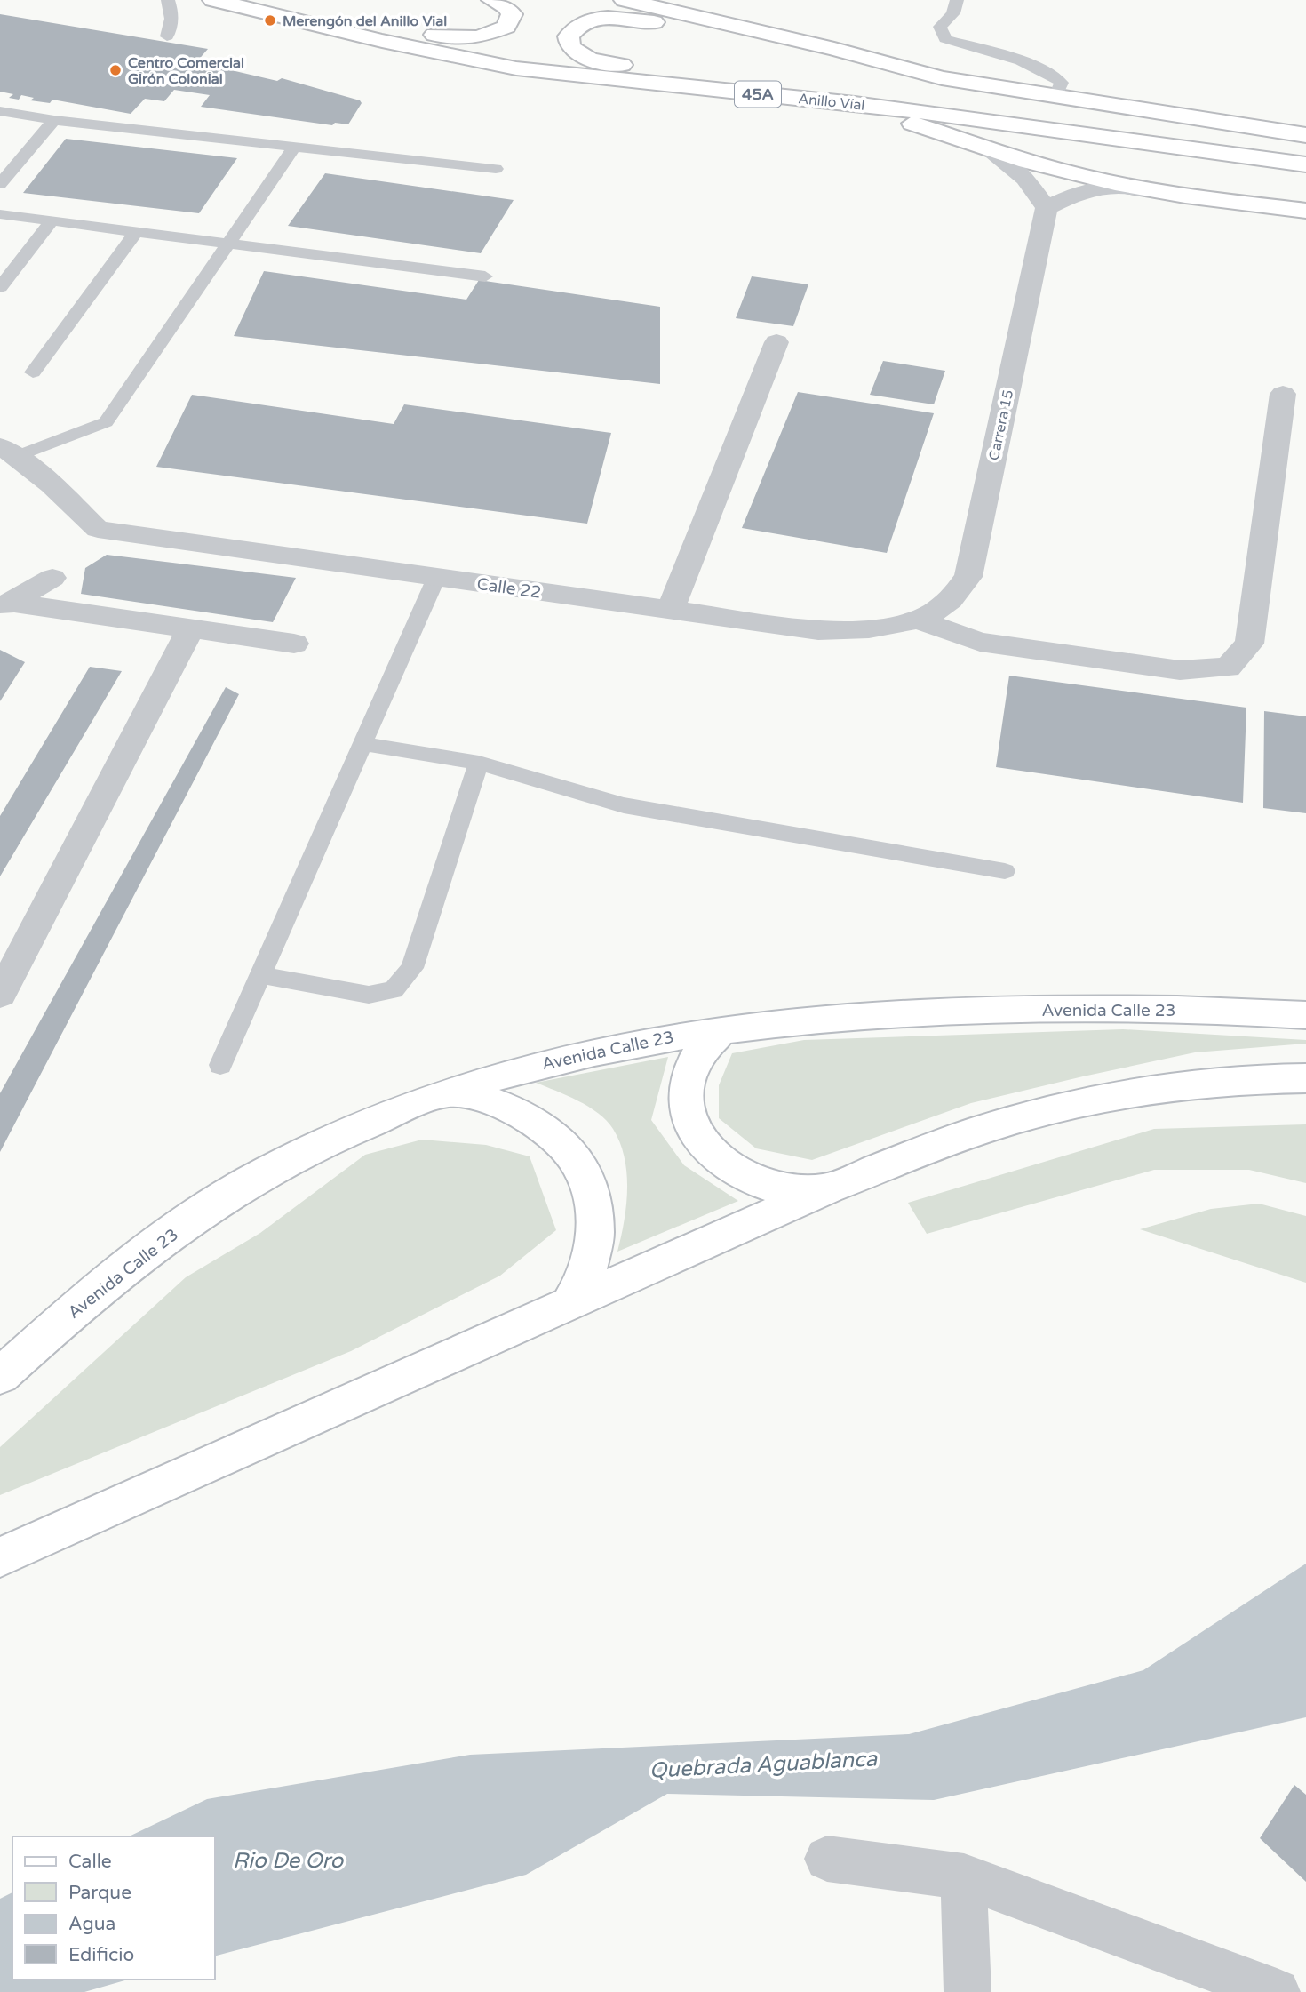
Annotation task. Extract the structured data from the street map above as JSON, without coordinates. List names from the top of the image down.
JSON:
{
  "streets": {
    "main road": ["45A", "Anillo Víal", "Avenida Calle 23"],
    "street": ["Carrera 15", "Calle 22"]
  },
  "crossings": [
    ["Carrera 15", "Calle 22"]
  ],
  "water": ["Quebrada Aguablanca", "Rio De Oro"],
  "places": ["Merengón del Anillo Vial", "Centro Comercial Girón Colonial"],
  "legend": [
    "Calle",
    "Parque",
    "Agua",
    "Edificio"
  ]
}
